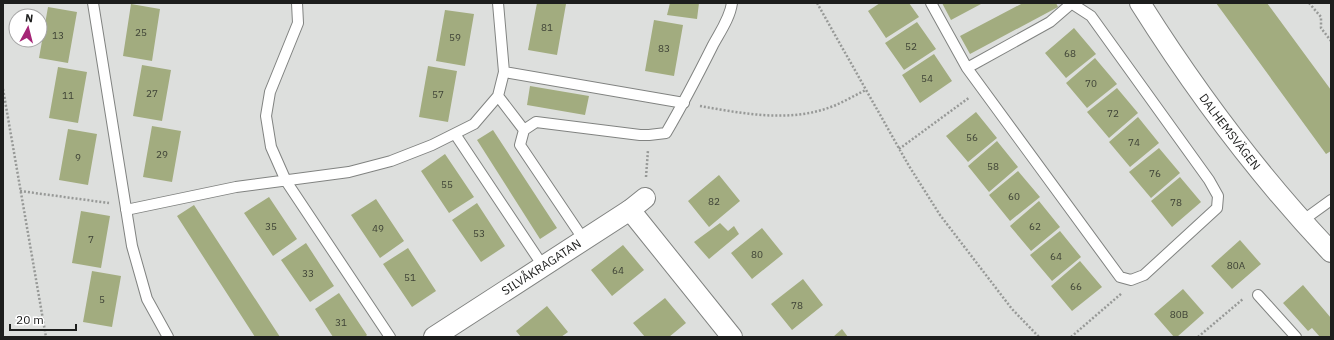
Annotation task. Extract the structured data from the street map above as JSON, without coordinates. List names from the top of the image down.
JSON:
{
  "streets": {
    "street": ["DALHEMSVÄGEN", "SILVÅKRAGATAN"]
  },
  "house_numbers": [
    "81",
    "25",
    "13",
    "59",
    "52",
    "83",
    "68",
    "54",
    "70",
    "27",
    "57",
    "11",
    "72",
    "56",
    "74",
    "29",
    "9",
    "58",
    "76",
    "55",
    "60",
    "82",
    "78",
    "35",
    "62",
    "49",
    "53",
    "7",
    "80",
    "64",
    "80A",
    "64",
    "33",
    "51",
    "66",
    "5",
    "78",
    "80B",
    "31"
  ],
  "scale_bar": "20 m",
  "north": "top"
}
